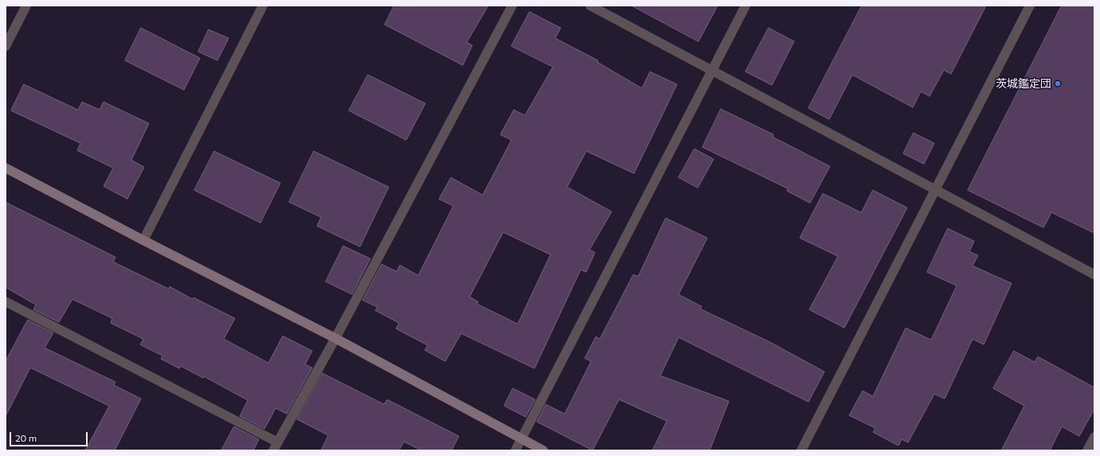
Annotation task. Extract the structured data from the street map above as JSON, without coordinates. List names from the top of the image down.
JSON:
{
  "places": ["茨城鑑定団"],
  "scale_bar": "20 m"
}
